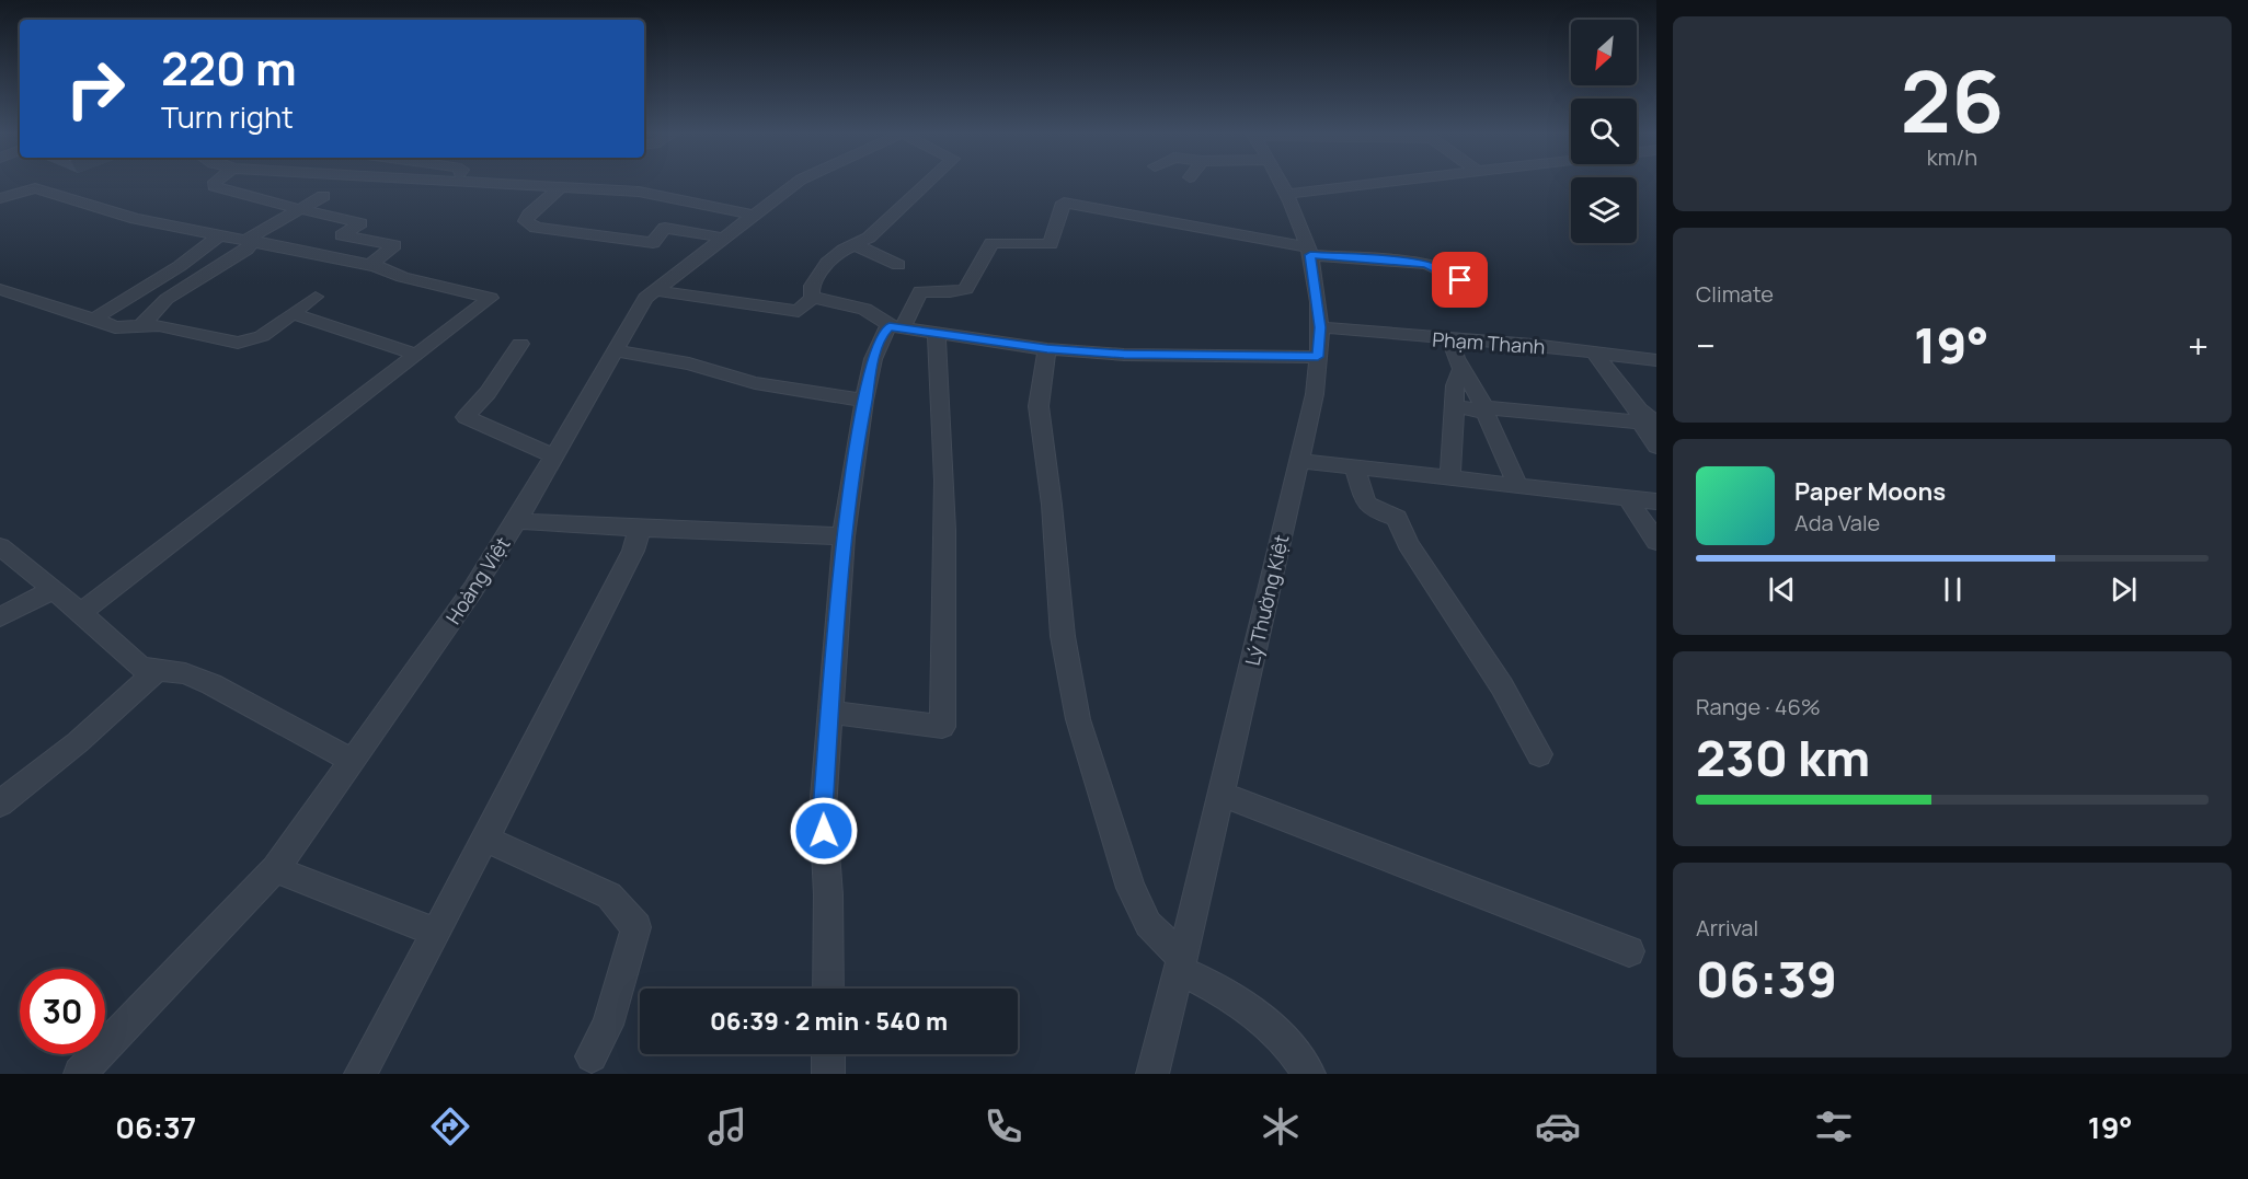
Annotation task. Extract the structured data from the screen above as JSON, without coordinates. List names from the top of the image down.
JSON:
{
  "streets": {
    "street": ["Phạm Thanh", "Hoàng Việt", "Lý Thường Kiệt"]
  },
  "crossings": [
    ["Phạm Thanh", "Lý Thường Kiệt"]
  ],
  "north": "bottom left",
  "page": {
    "tile": [
      ["26", "km/h"],
      "Climate",
      ["Range · 46%", "230 km"],
      ["Arrival", "06:39"]
    ],
    "turn": ["220 m", "Turn right"],
    "heat": ["−", "19°", "+"],
    "song": ["Paper Moons", "Ada Vale"],
    "limit": "30",
    "trip": "06:39 · 2 min · 540 m",
    "tabs": ["06:37", "19°"]
  }
}
